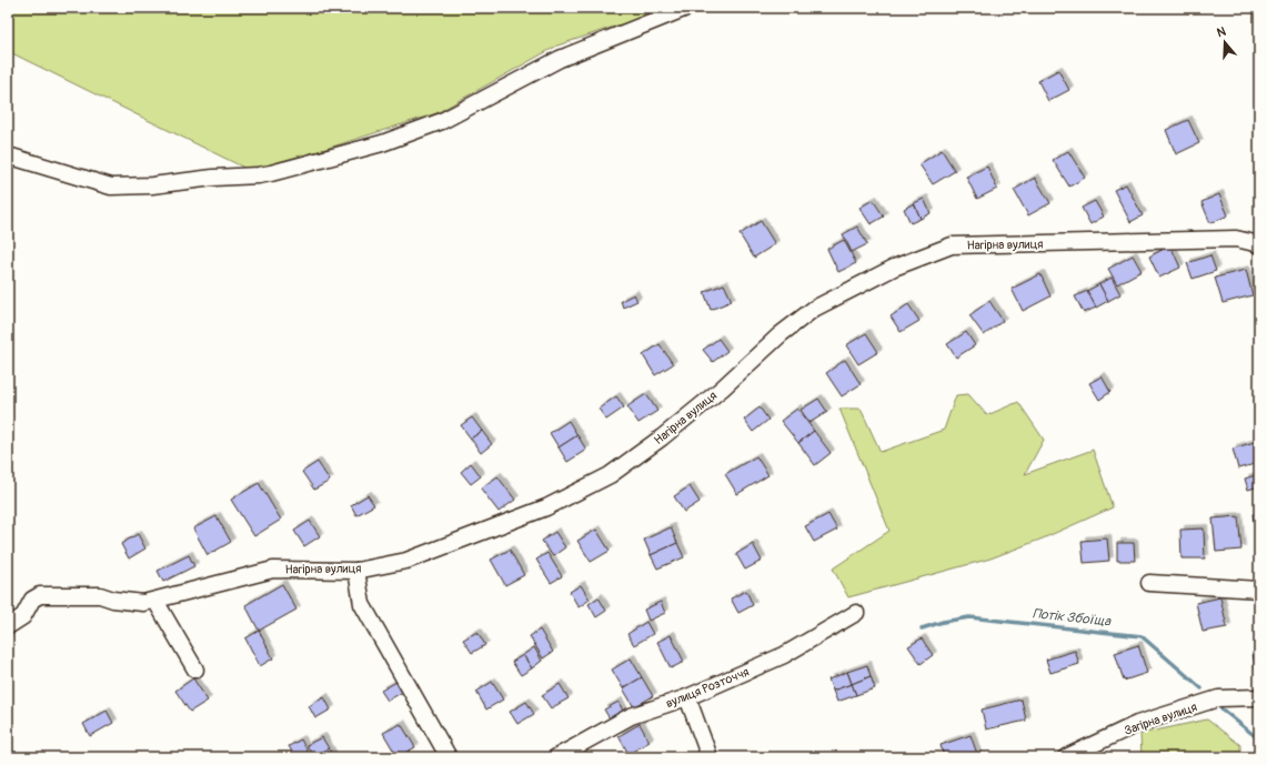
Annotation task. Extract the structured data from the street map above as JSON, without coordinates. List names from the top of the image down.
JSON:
{
  "streets": {
    "street": ["Нагірна вулиця", "вулиця Розточчя", "Загірна вулиця"]
  },
  "water": ["Потік Збоїща"],
  "north": "top"
}
